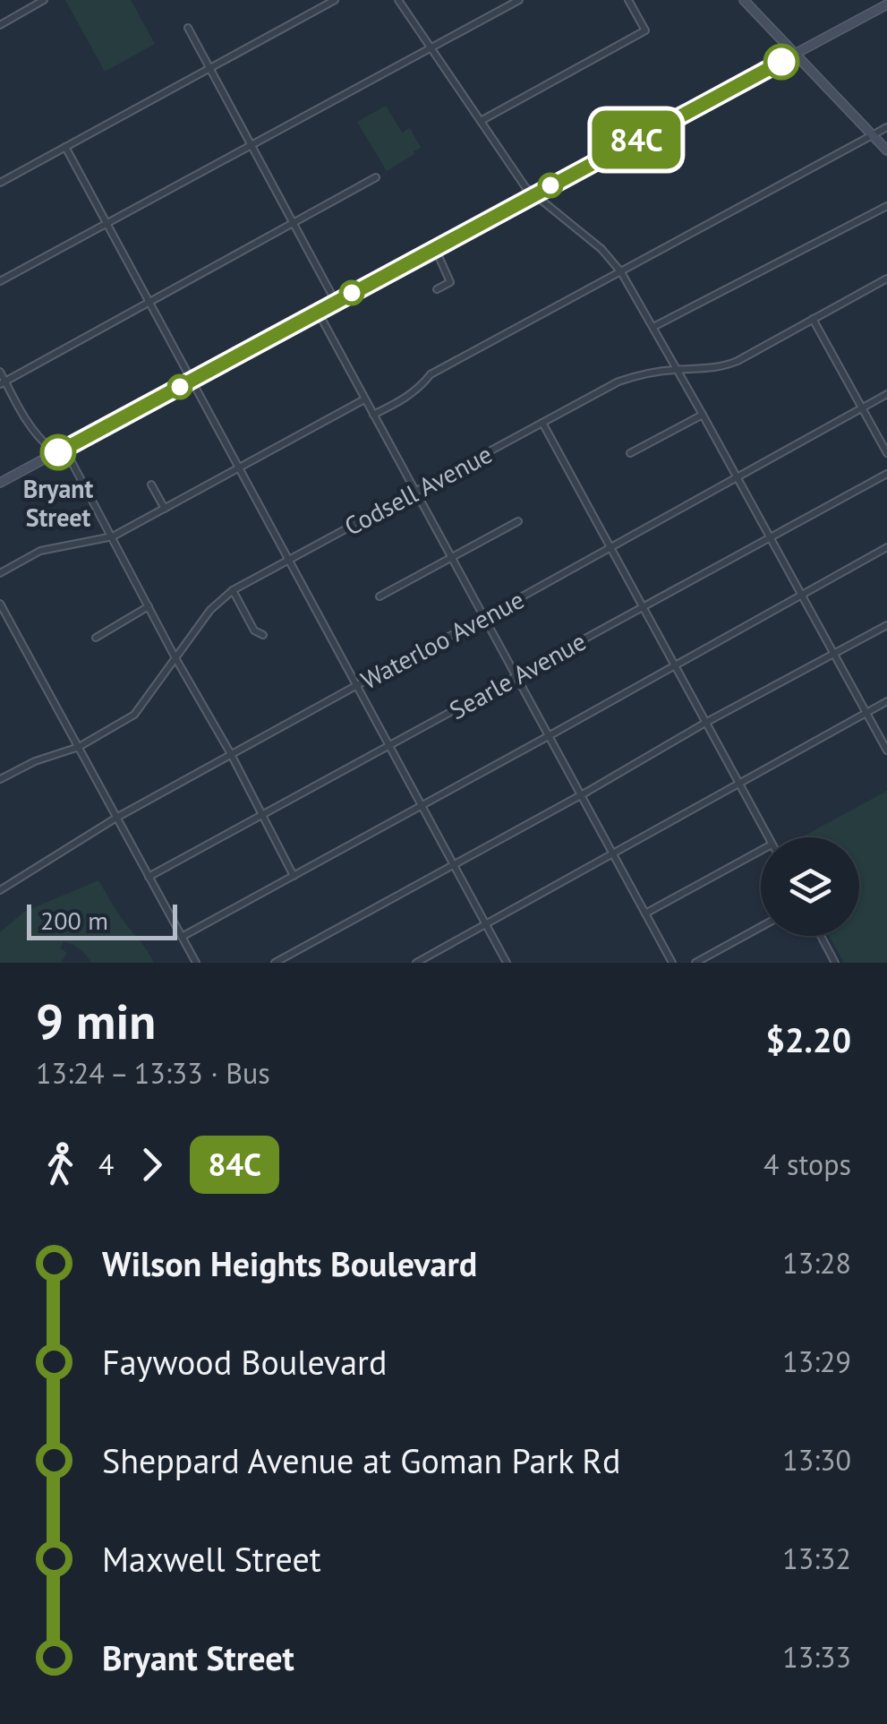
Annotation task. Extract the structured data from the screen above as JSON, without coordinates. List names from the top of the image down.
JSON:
{
  "streets": {
    "street": ["Codsell Avenue", "Waterloo Avenue", "Searle Avenue"]
  },
  "places": ["Bryant Street"],
  "lines": ["bus line 84C"],
  "scale_bar": "200 m",
  "page": {
    "on_map": "84C",
    "scale": "200 m",
    "heading": ["9 min", "13:24 – 13:33 · Bus", "$2.20"],
    "legs": ["4", "84C", "4 stops"],
    "list": [
      {
        "name": "Wilson Heights Boulevard",
        "value": "13:28"
      },
      {
        "name": "Faywood Boulevard",
        "value": "13:29"
      },
      {
        "name": "Sheppard Avenue at Goman Park Rd",
        "value": "13:30"
      },
      {
        "name": "Maxwell Street",
        "value": "13:32"
      },
      {
        "name": "Bryant Street",
        "value": "13:33"
      }
    ]
  }
}
